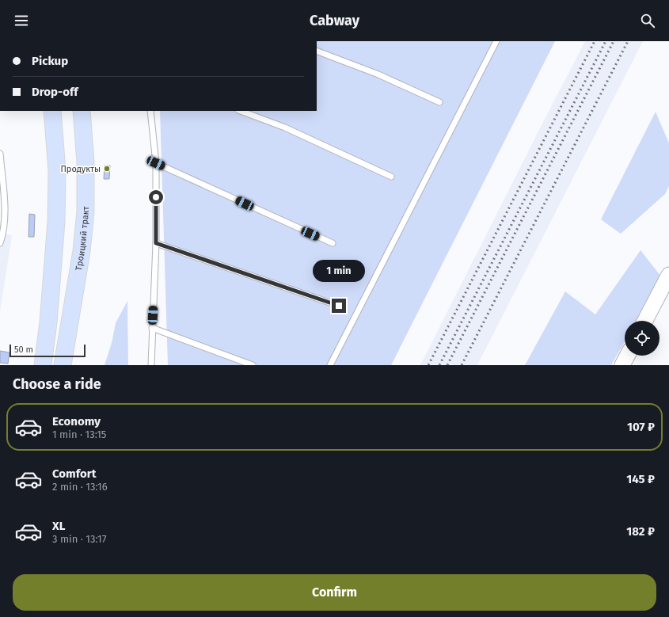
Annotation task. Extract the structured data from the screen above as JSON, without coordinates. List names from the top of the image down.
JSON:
{
  "streets": {
    "main road": ["Троицкий тракт"]
  },
  "places": ["Продукты"],
  "scale_bar": "50 m",
  "page": {
    "header": "Cabway",
    "banner": ["Pickup", "Drop-off"],
    "bubble": "1 min",
    "scale": "50 m",
    "heading": "Choose a ride",
    "list": [
      {
        "name": "Economy",
        "note": "1 min · 13:15",
        "value": "107 ₽"
      },
      {
        "name": "Comfort",
        "note": "2 min · 13:16",
        "value": "145 ₽"
      },
      {
        "name": "XL",
        "note": "3 min · 13:17",
        "value": "182 ₽"
      }
    ],
    "buttons": "Confirm"
  }
}
